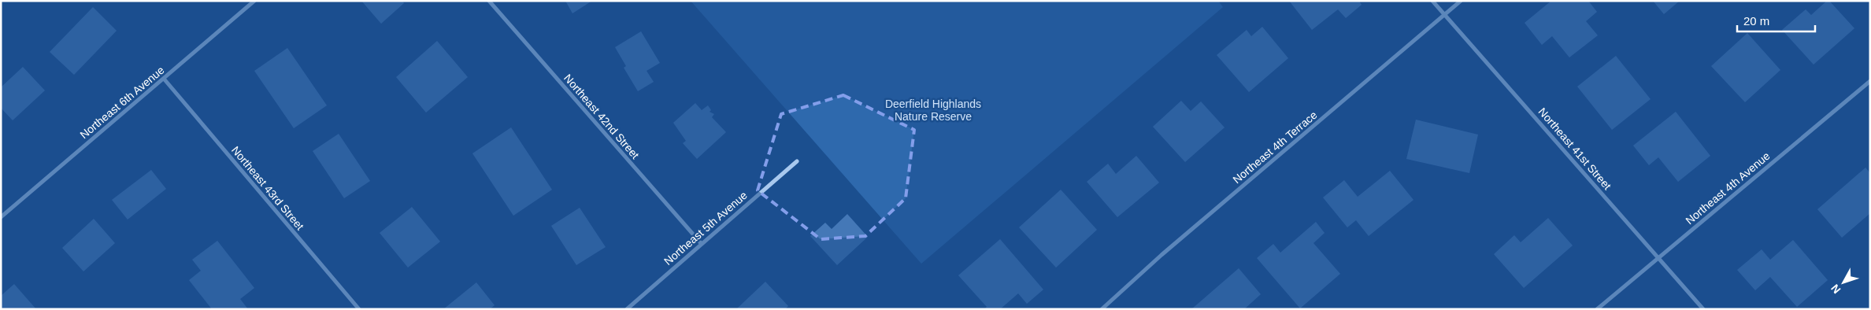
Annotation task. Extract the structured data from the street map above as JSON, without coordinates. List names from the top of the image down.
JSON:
{
  "streets": {
    "street": [
      "Northeast 6th Avenue",
      "Northeast 42nd Street",
      "Northeast 4th Terrace",
      "Northeast 41st Street",
      "Northeast 43rd Street",
      "Northeast 4th Avenue",
      "Northeast 5th Avenue"
    ]
  },
  "crossings": [
    ["Northeast 6th Avenue", "Northeast 43rd Street"],
    ["Northeast 42nd Street", "Northeast 5th Avenue"],
    ["Northeast 4th Terrace", "Northeast 41st Street"],
    ["Northeast 41st Street", "Northeast 4th Avenue"]
  ],
  "parks": ["Deerfield Highlands Nature Reserve"],
  "scale_bar": "20 m",
  "north": "bottom left"
}
